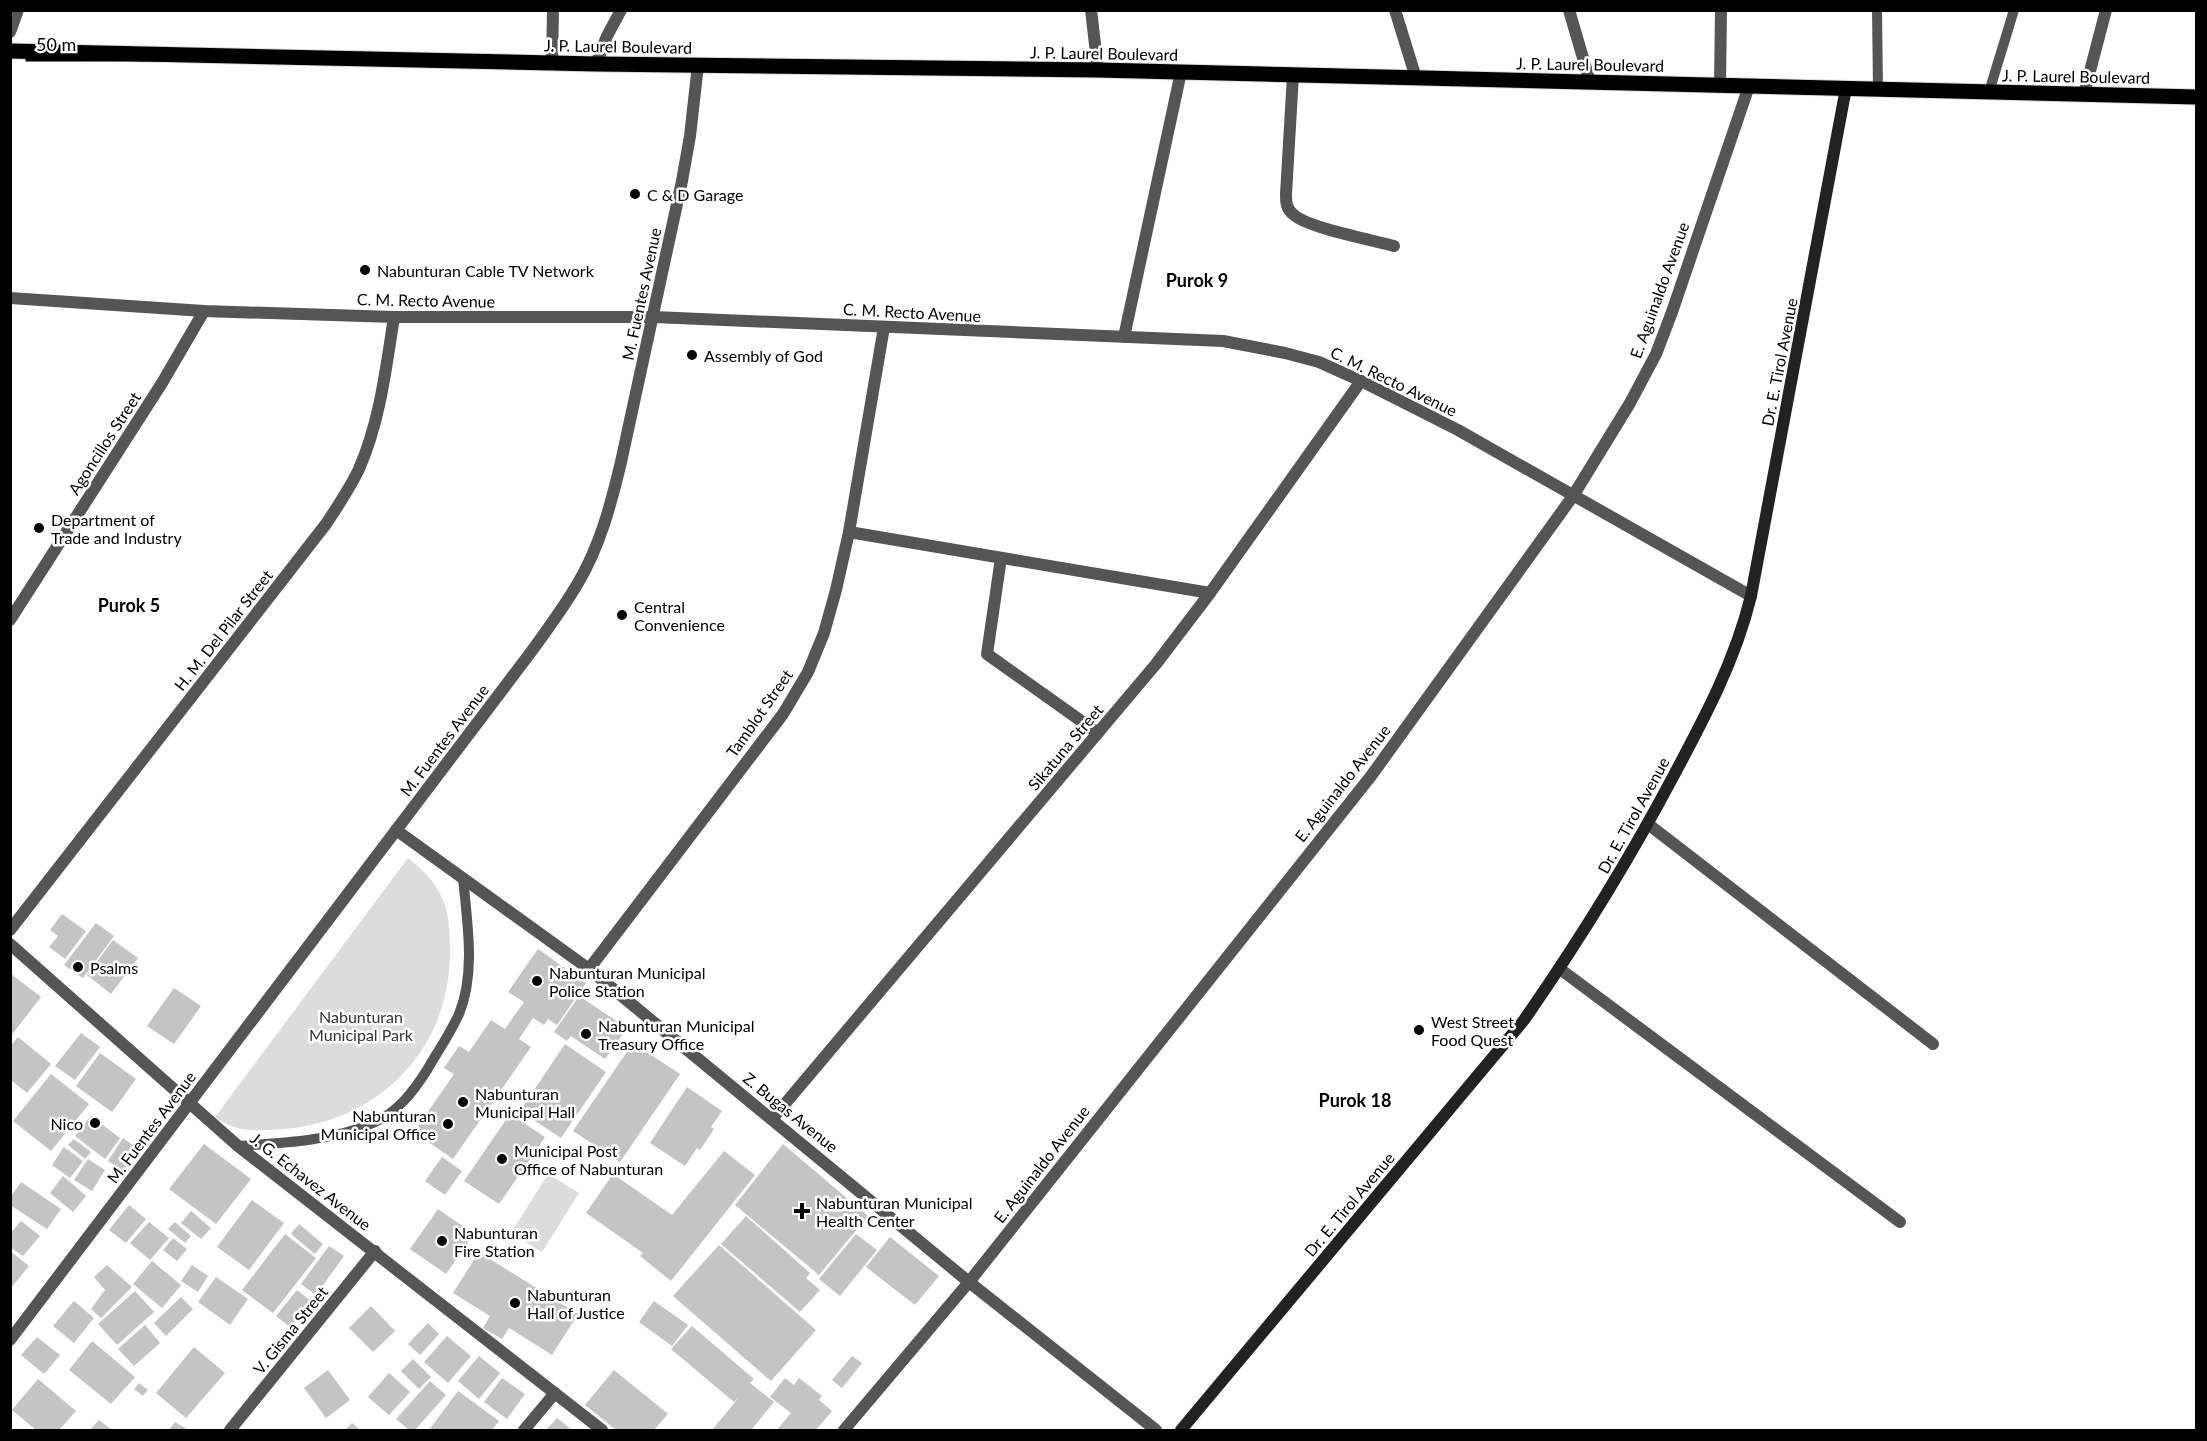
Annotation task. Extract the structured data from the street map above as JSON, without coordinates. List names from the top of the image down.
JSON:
{
  "streets": {
    "main road": ["J. P. Laurel Boulevard", "Dr. E. Tirol Avenue"],
    "street": [
      "E. Aguinaldo Avenue",
      "M. Fuentes Avenue",
      "C. M. Recto Avenue",
      "Agoncillos Street",
      "H. M. Del Pilar Street",
      "Tamblot Street",
      "Sikatuna Street",
      "Z. Bugas Avenue",
      "J. G. Echavez Avenue",
      "V. Gisma Street"
    ]
  },
  "crossings": [
    ["J. P. Laurel Boulevard", "E. Aguinaldo Avenue"],
    ["J. P. Laurel Boulevard", "M. Fuentes Avenue"],
    ["J. P. Laurel Boulevard", "Dr. E. Tirol Avenue"],
    ["E. Aguinaldo Avenue", "C. M. Recto Avenue"],
    ["E. Aguinaldo Avenue", "Z. Bugas Avenue"],
    ["M. Fuentes Avenue", "C. M. Recto Avenue"],
    ["M. Fuentes Avenue", "Z. Bugas Avenue"],
    ["M. Fuentes Avenue", "J. G. Echavez Avenue"],
    ["C. M. Recto Avenue", "Dr. E. Tirol Avenue"],
    ["C. M. Recto Avenue", "Agoncillos Street"],
    ["C. M. Recto Avenue", "H. M. Del Pilar Street"],
    ["C. M. Recto Avenue", "Tamblot Street"],
    ["C. M. Recto Avenue", "Sikatuna Street"],
    ["Tamblot Street", "Z. Bugas Avenue"],
    ["Sikatuna Street", "Z. Bugas Avenue"],
    ["J. G. Echavez Avenue", "V. Gisma Street"]
  ],
  "districts": ["Purok 9", "Purok 5", "Purok 18"],
  "parks": ["Nabunturan Municipal Park"],
  "places": {
    "other": [
      "C & D Garage",
      "Nabunturan Cable TV Network",
      "Assembly of God",
      "Department of Trade and Industry",
      "Central Convenience",
      "Psalms",
      "Nabunturan Municipal Police Station",
      "West Street Food Quest",
      "Nabunturan Municipal Treasury Office",
      "Nabunturan Municipal Hall",
      "Nico",
      "Nabunturan Municipal Office",
      "Municipal Post Office of Nabunturan",
      "Nabunturan Fire Station",
      "Nabunturan Hall of Justice"
    ],
    "health": ["Nabunturan Municipal Health Center"]
  },
  "scale_bar": "50 m"
}
